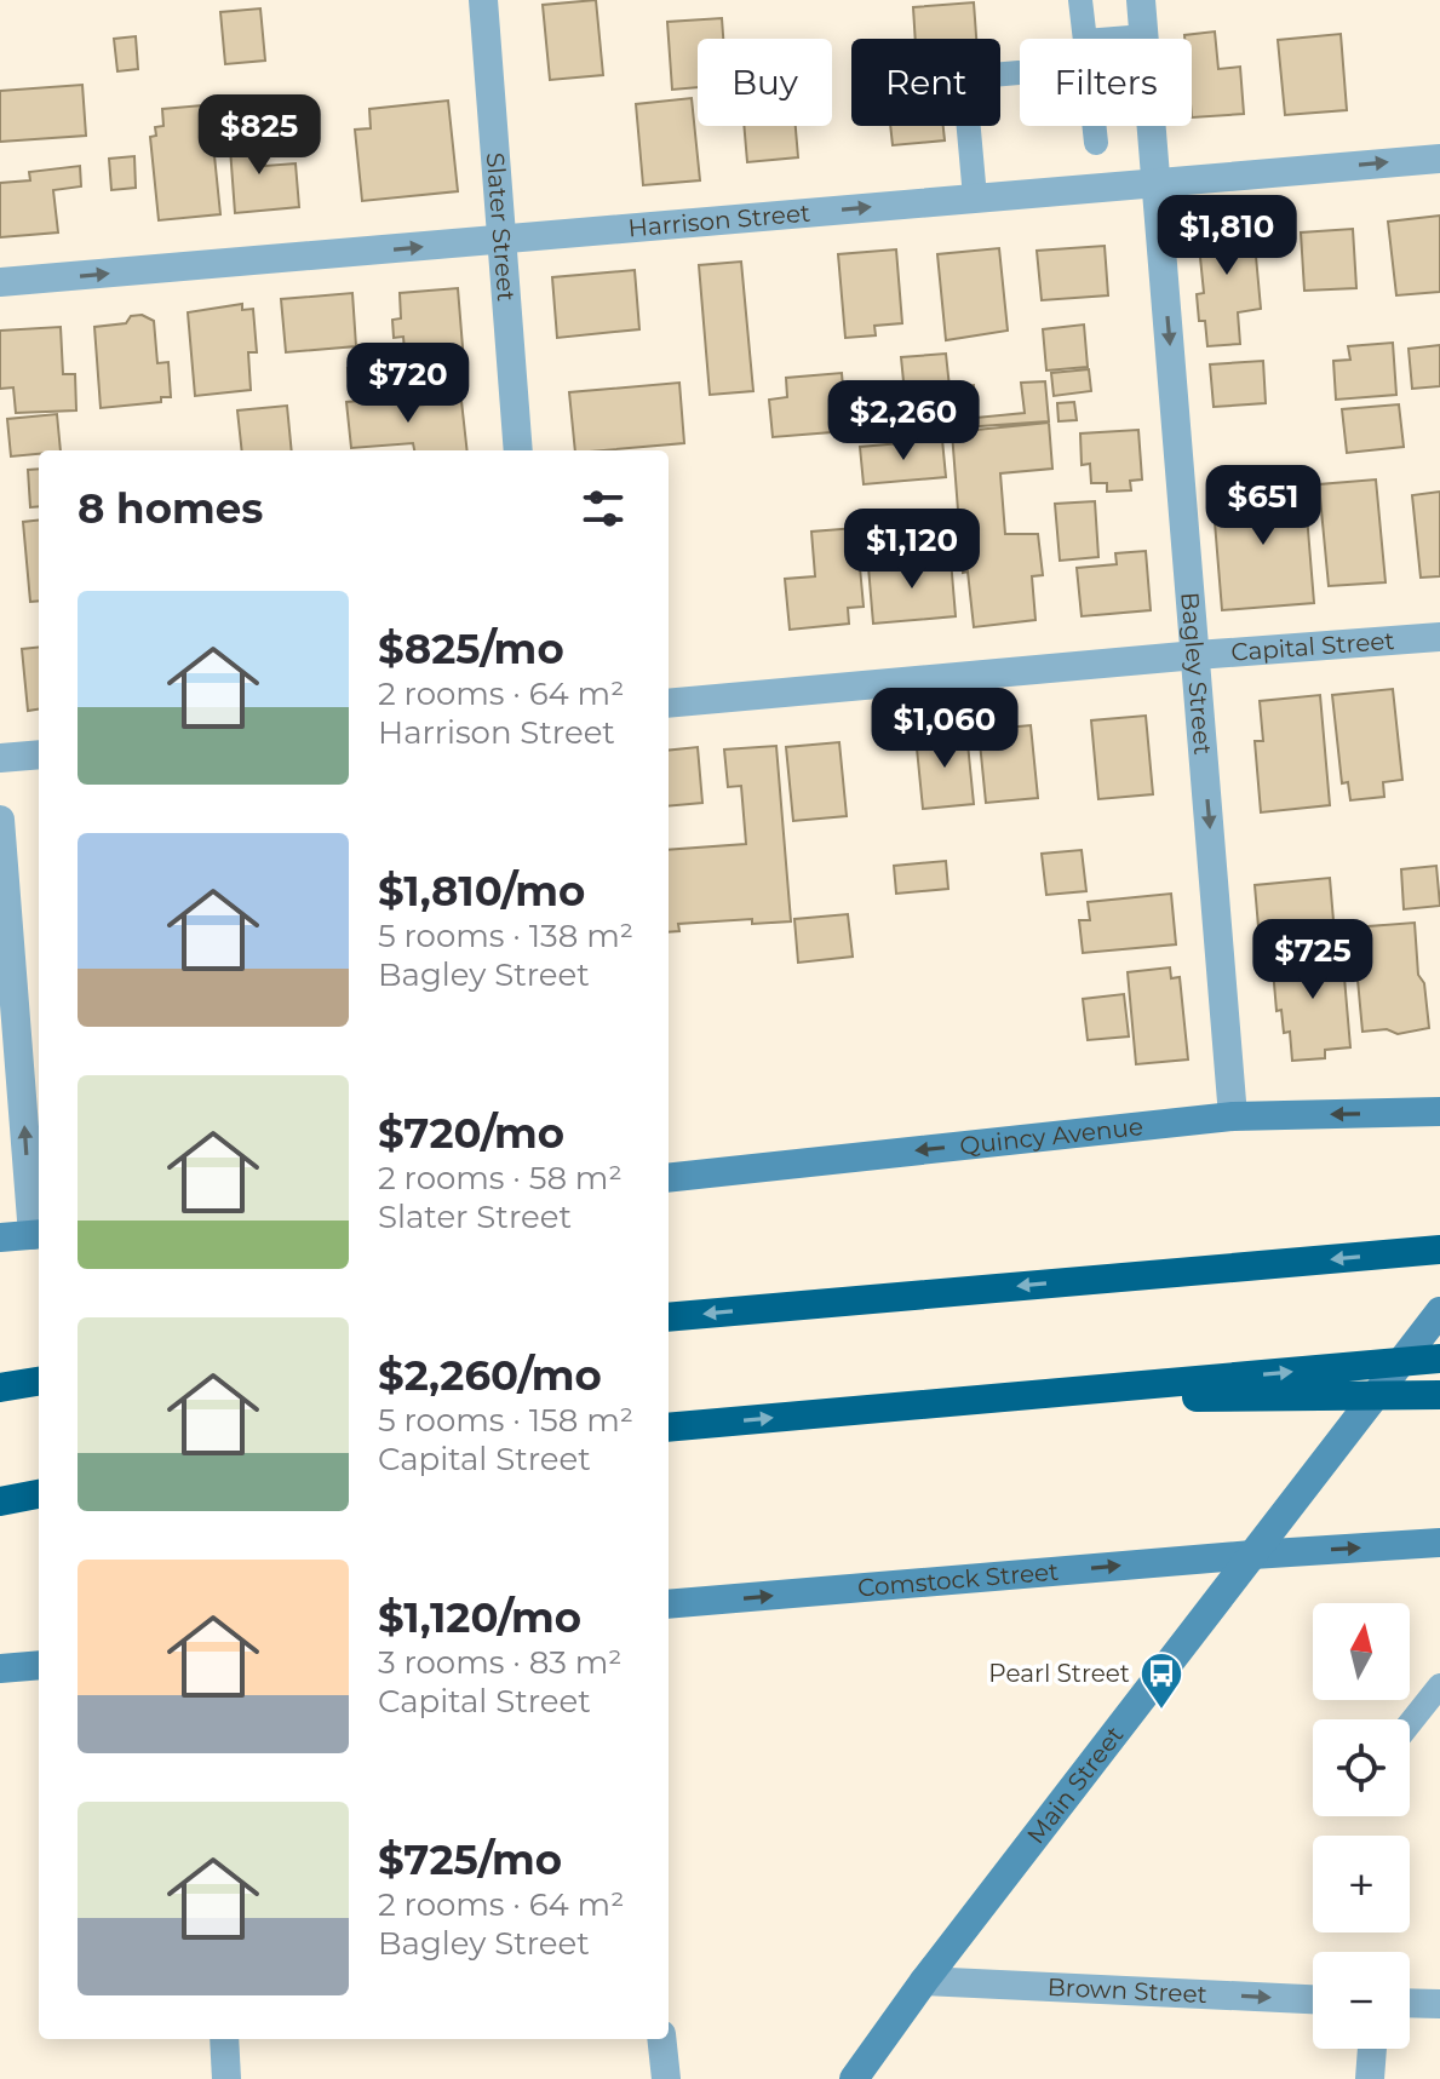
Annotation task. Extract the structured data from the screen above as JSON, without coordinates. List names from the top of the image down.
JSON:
{
  "streets": {
    "main road": ["Quincy Avenue", "Comstock Street", "Main Street"],
    "street": [
      "Harrison Street",
      "Slater Street",
      "Capital Street",
      "Bagley Street",
      "Brown Street"
    ]
  },
  "crossings": [
    ["Harrison Street", "Slater Street"],
    ["Harrison Street", "Bagley Street"],
    ["Capital Street", "Bagley Street"],
    ["Bagley Street", "Quincy Avenue"],
    ["Comstock Street", "Main Street"],
    ["Main Street", "Brown Street"]
  ],
  "one_way": [
    "Harrison Street",
    "Bagley Street",
    "Quincy Avenue",
    "Comstock Street",
    "Brown Street"
  ],
  "places": {
    "bus stop": ["Pearl Street"]
  },
  "north": "top",
  "page": {
    "chip": ["Buy", "Rent", "Filters"],
    "price": [
      "$825",
      "$1,810",
      "$720",
      "$2,260",
      "$651",
      "$1,120",
      "$1,060",
      "$725"
    ],
    "heading": "8 homes",
    "list": [
      {
        "name": "$825/mo",
        "note": "2 rooms · 64 m² · Harrison Street"
      },
      {
        "name": "$1,810/mo",
        "note": "5 rooms · 138 m² · Bagley Street"
      },
      {
        "name": "$720/mo",
        "note": "2 rooms · 58 m² · Slater Street"
      },
      {
        "name": "$2,260/mo",
        "note": "5 rooms · 158 m² · Capital Street"
      },
      {
        "name": "$1,120/mo",
        "note": "3 rooms · 83 m² · Capital Street"
      },
      {
        "name": "$725/mo",
        "note": "2 rooms · 64 m² · Bagley Street"
      }
    ],
    "map_buttons": ["+", "−"]
  }
}
